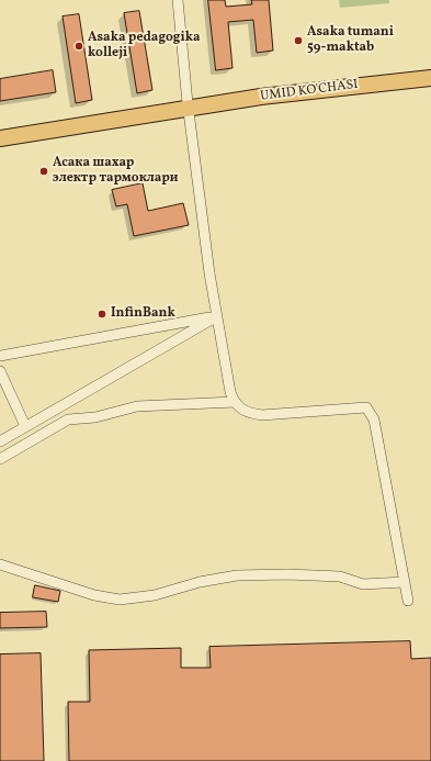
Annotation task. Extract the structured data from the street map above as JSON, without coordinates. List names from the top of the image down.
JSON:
{
  "streets": {
    "main road": ["UMID KO'CHASI"]
  },
  "places": [
    "Asaka tumani 59-maktab",
    "Asaka pedagogika kolleji",
    "Асака шахар электр тармоклари",
    "InfinBank"
  ]
}
